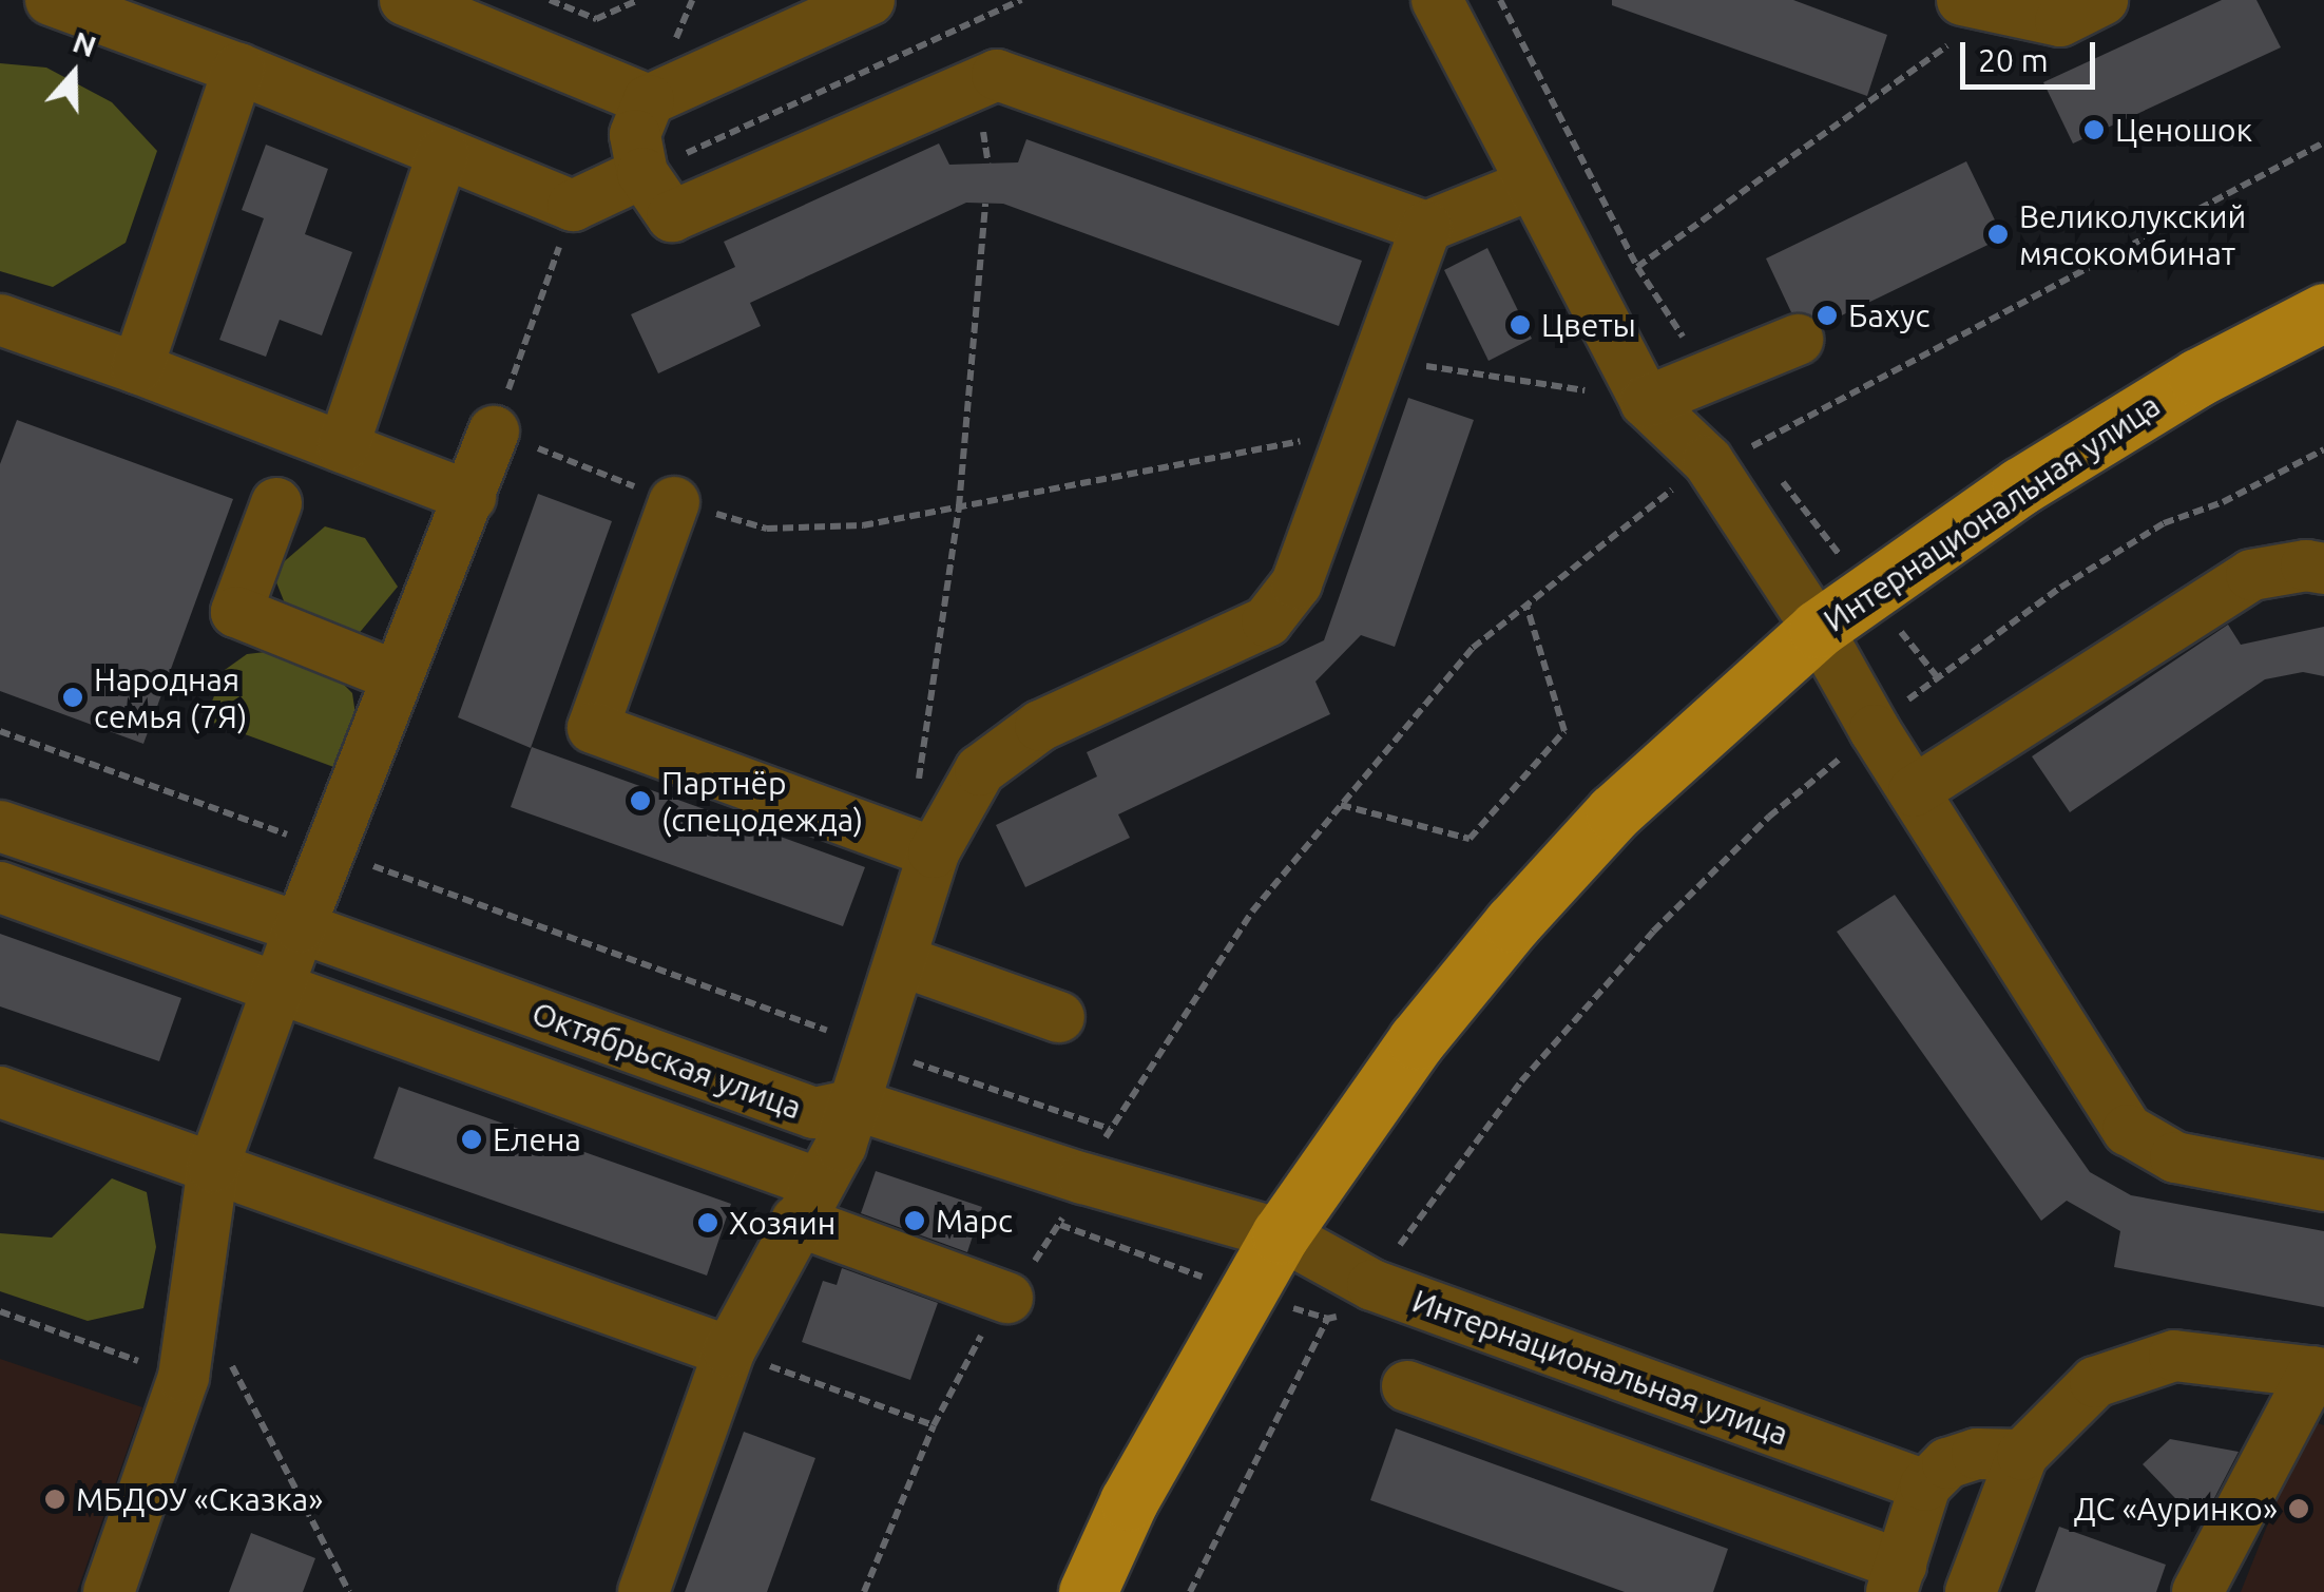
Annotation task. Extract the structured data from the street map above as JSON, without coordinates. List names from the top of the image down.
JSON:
{
  "streets": {
    "main road": ["Интернациональная улица"],
    "street": ["Октябрьская улица"]
  },
  "crossings": [
    ["Интернациональная улица", "Октябрьская улица"]
  ],
  "places": [
    "Ценошок",
    "Великолукский мясокомбинат",
    "Бахус",
    "Цветы",
    "Народная семья (7Я)",
    "Партнёр (спецодежда)",
    "Елена",
    "Марс",
    "Хозяин",
    "МБДОУ «Сказка»",
    "ДС «Ауринко»"
  ],
  "scale_bar": "20 m",
  "north": "top"
}
